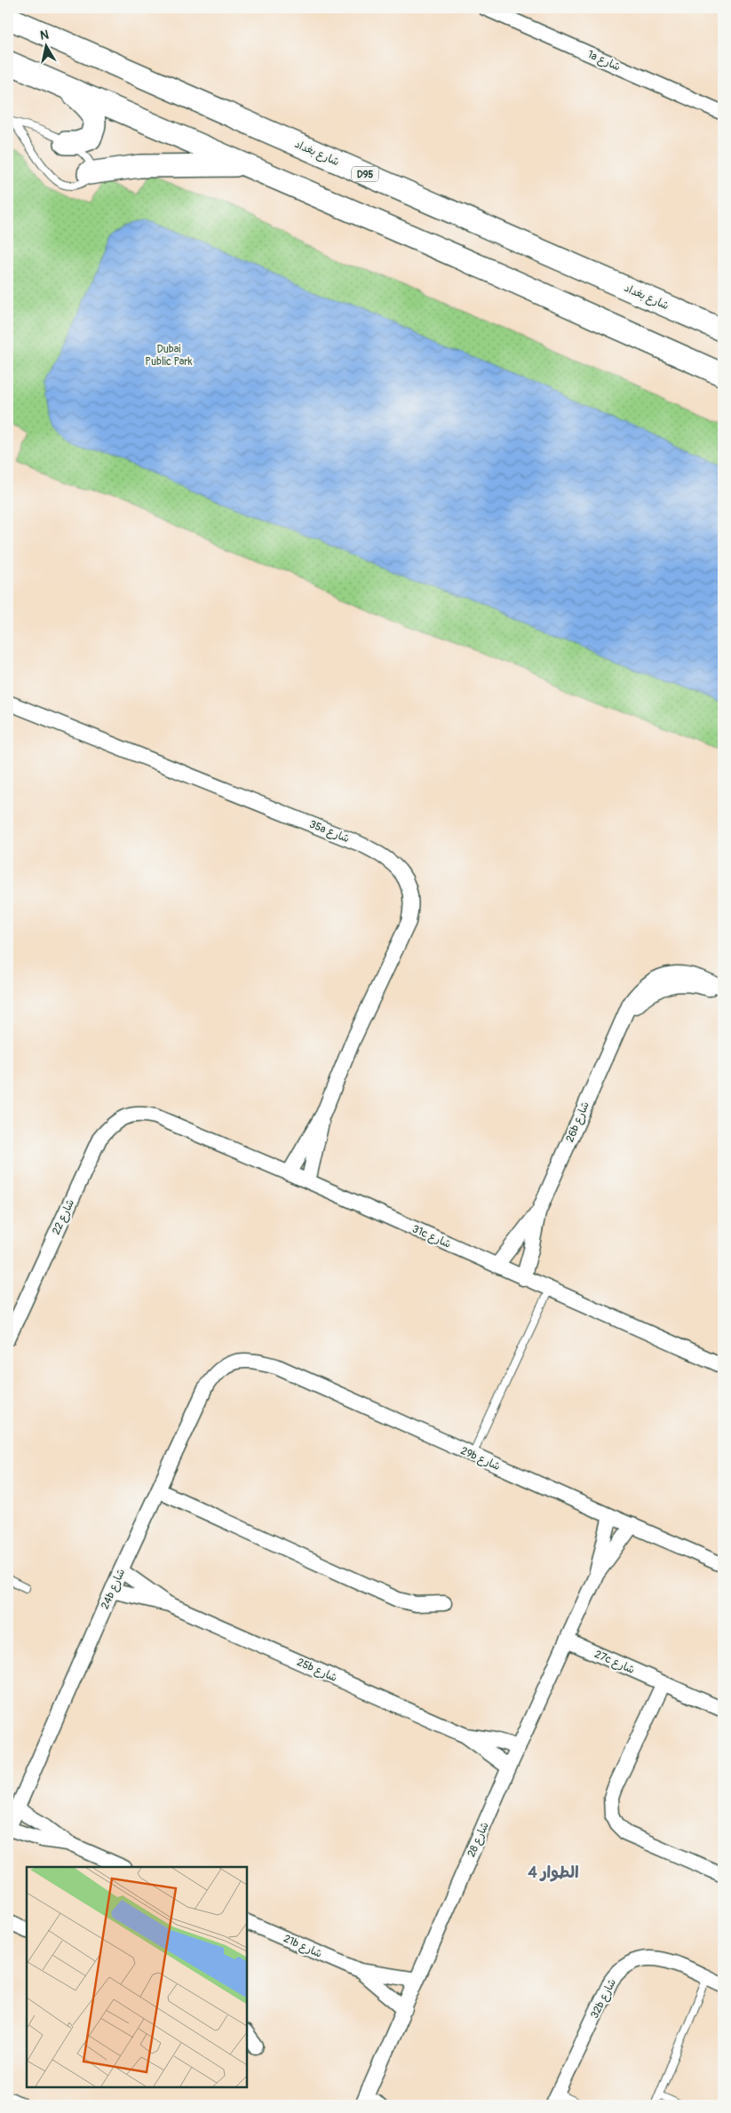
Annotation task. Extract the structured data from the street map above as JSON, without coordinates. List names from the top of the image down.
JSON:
{
  "streets": {
    "main road": ["شارع بغداد", "D95"],
    "street": [
      "1a شارع",
      "35a شارع",
      "26b شارع",
      "شارع 22",
      "31c شارع",
      "29b شارع",
      "24b شارع",
      "27c شارع",
      "25b شارع",
      "شارع 28",
      "21b شارع",
      "32b شارع"
    ]
  },
  "crossings": [
    ["35a شارع", "31c شارع"],
    ["26b شارع", "31c شارع"],
    ["شارع 22", "31c شارع"],
    ["29b شارع", "24b شارع"],
    ["29b شارع", "شارع 28"],
    ["24b شارع", "25b شارع"],
    ["27c شارع", "شارع 28"],
    ["25b شارع", "شارع 28"],
    ["شارع 28", "21b شارع"]
  ],
  "districts": ["الطوار 4"],
  "parks": ["Dubai Public Park"],
  "north": "top"
}
